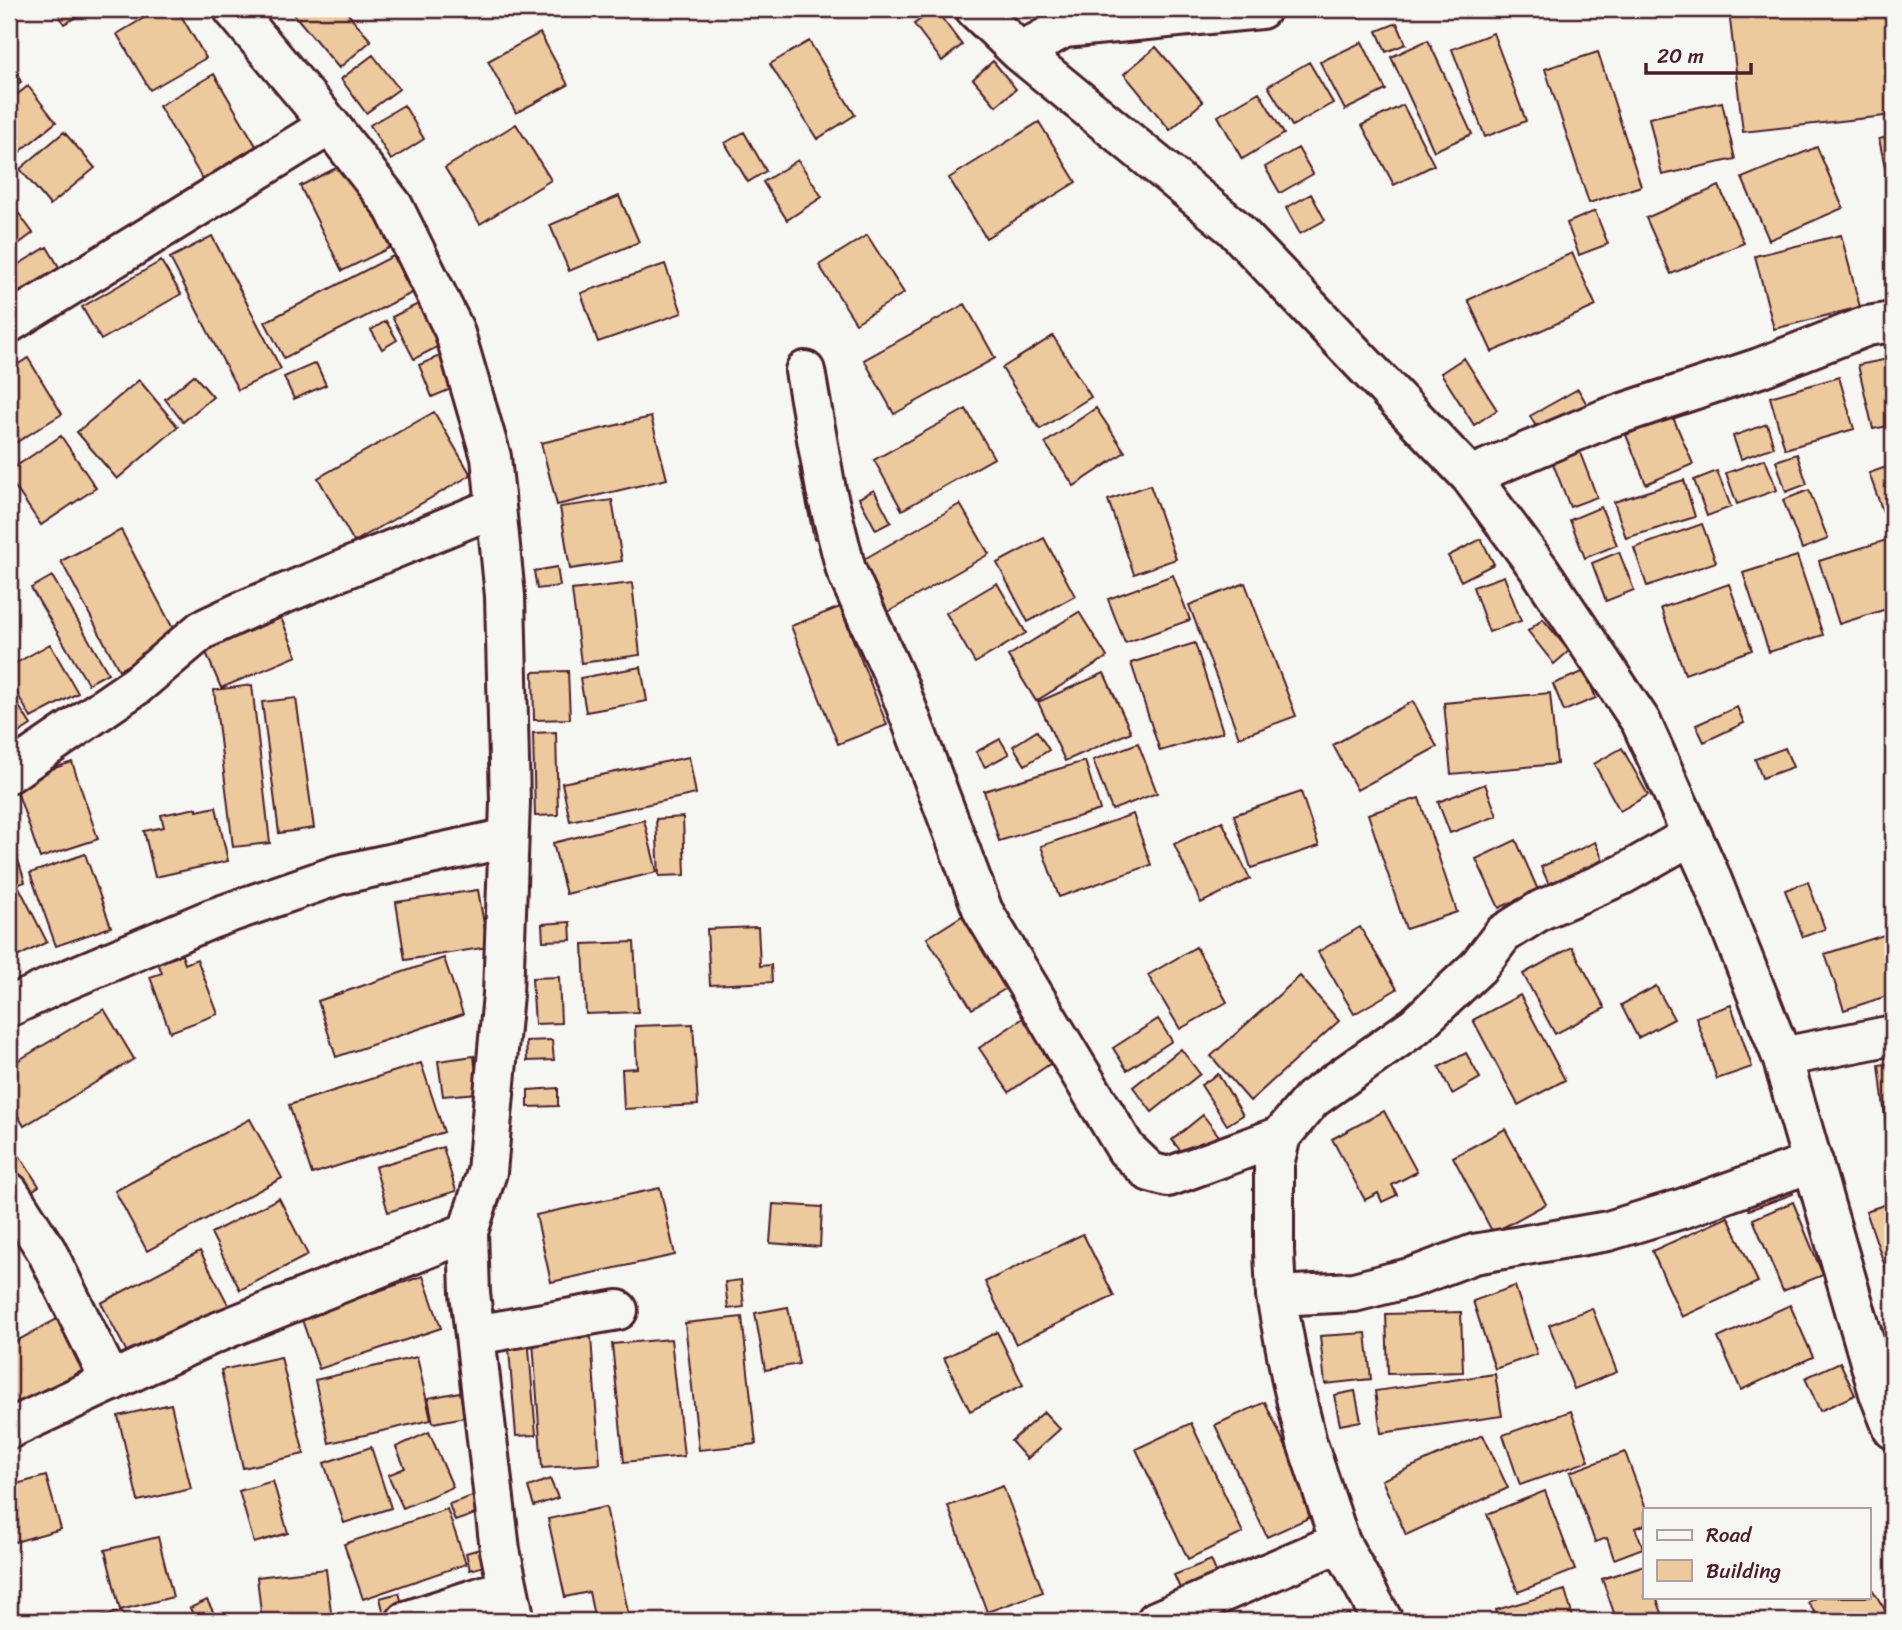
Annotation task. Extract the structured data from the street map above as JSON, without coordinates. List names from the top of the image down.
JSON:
{
  "legend": ["Road", "Building"],
  "scale_bar": "20 m"
}
